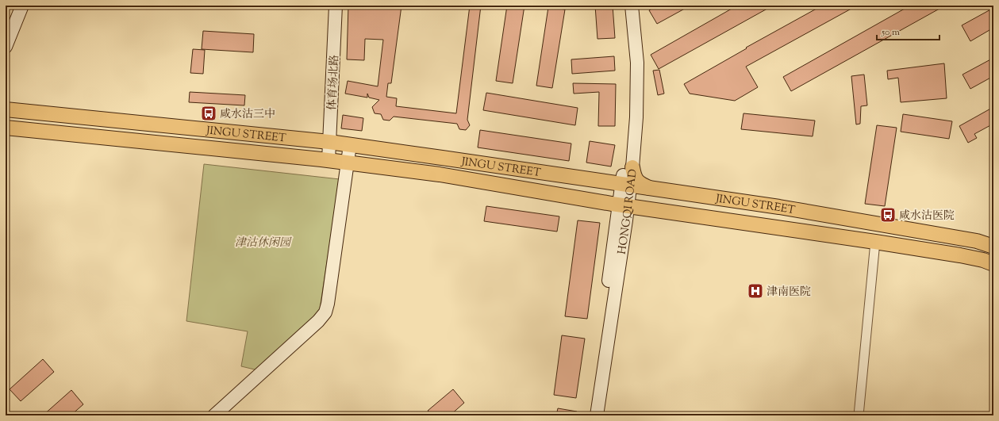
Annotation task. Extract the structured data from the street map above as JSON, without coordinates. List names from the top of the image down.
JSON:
{
  "streets": {
    "main road": ["体育场北路", "JINGU STREET", "HONGQI ROAD"]
  },
  "crossings": [
    ["体育场北路", "JINGU STREET"],
    ["JINGU STREET", "HONGQI ROAD"]
  ],
  "parks": ["津沽休闲园"],
  "places": {
    "bus stop": ["咸水沽三中", "咸水沽医院"],
    "hospital": ["津南医院"]
  },
  "scale_bar": "50 m"
}
